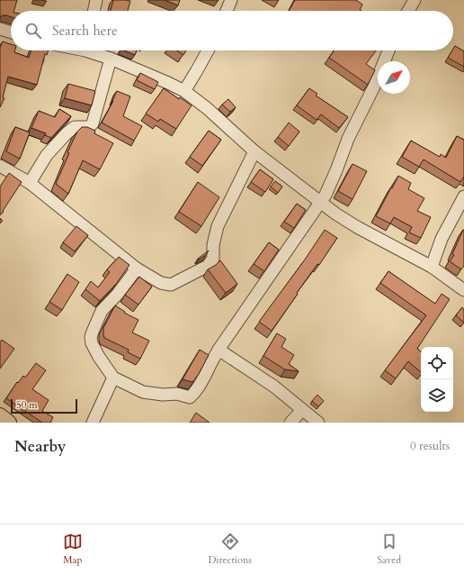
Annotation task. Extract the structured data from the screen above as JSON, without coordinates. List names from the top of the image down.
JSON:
{
  "scale_bar": "50 m",
  "north": "top right",
  "page": {
    "search": "Search here",
    "scale": "50 m",
    "heading": ["Nearby", "0 results"],
    "nav": ["Map", "Directions", "Saved"]
  }
}
